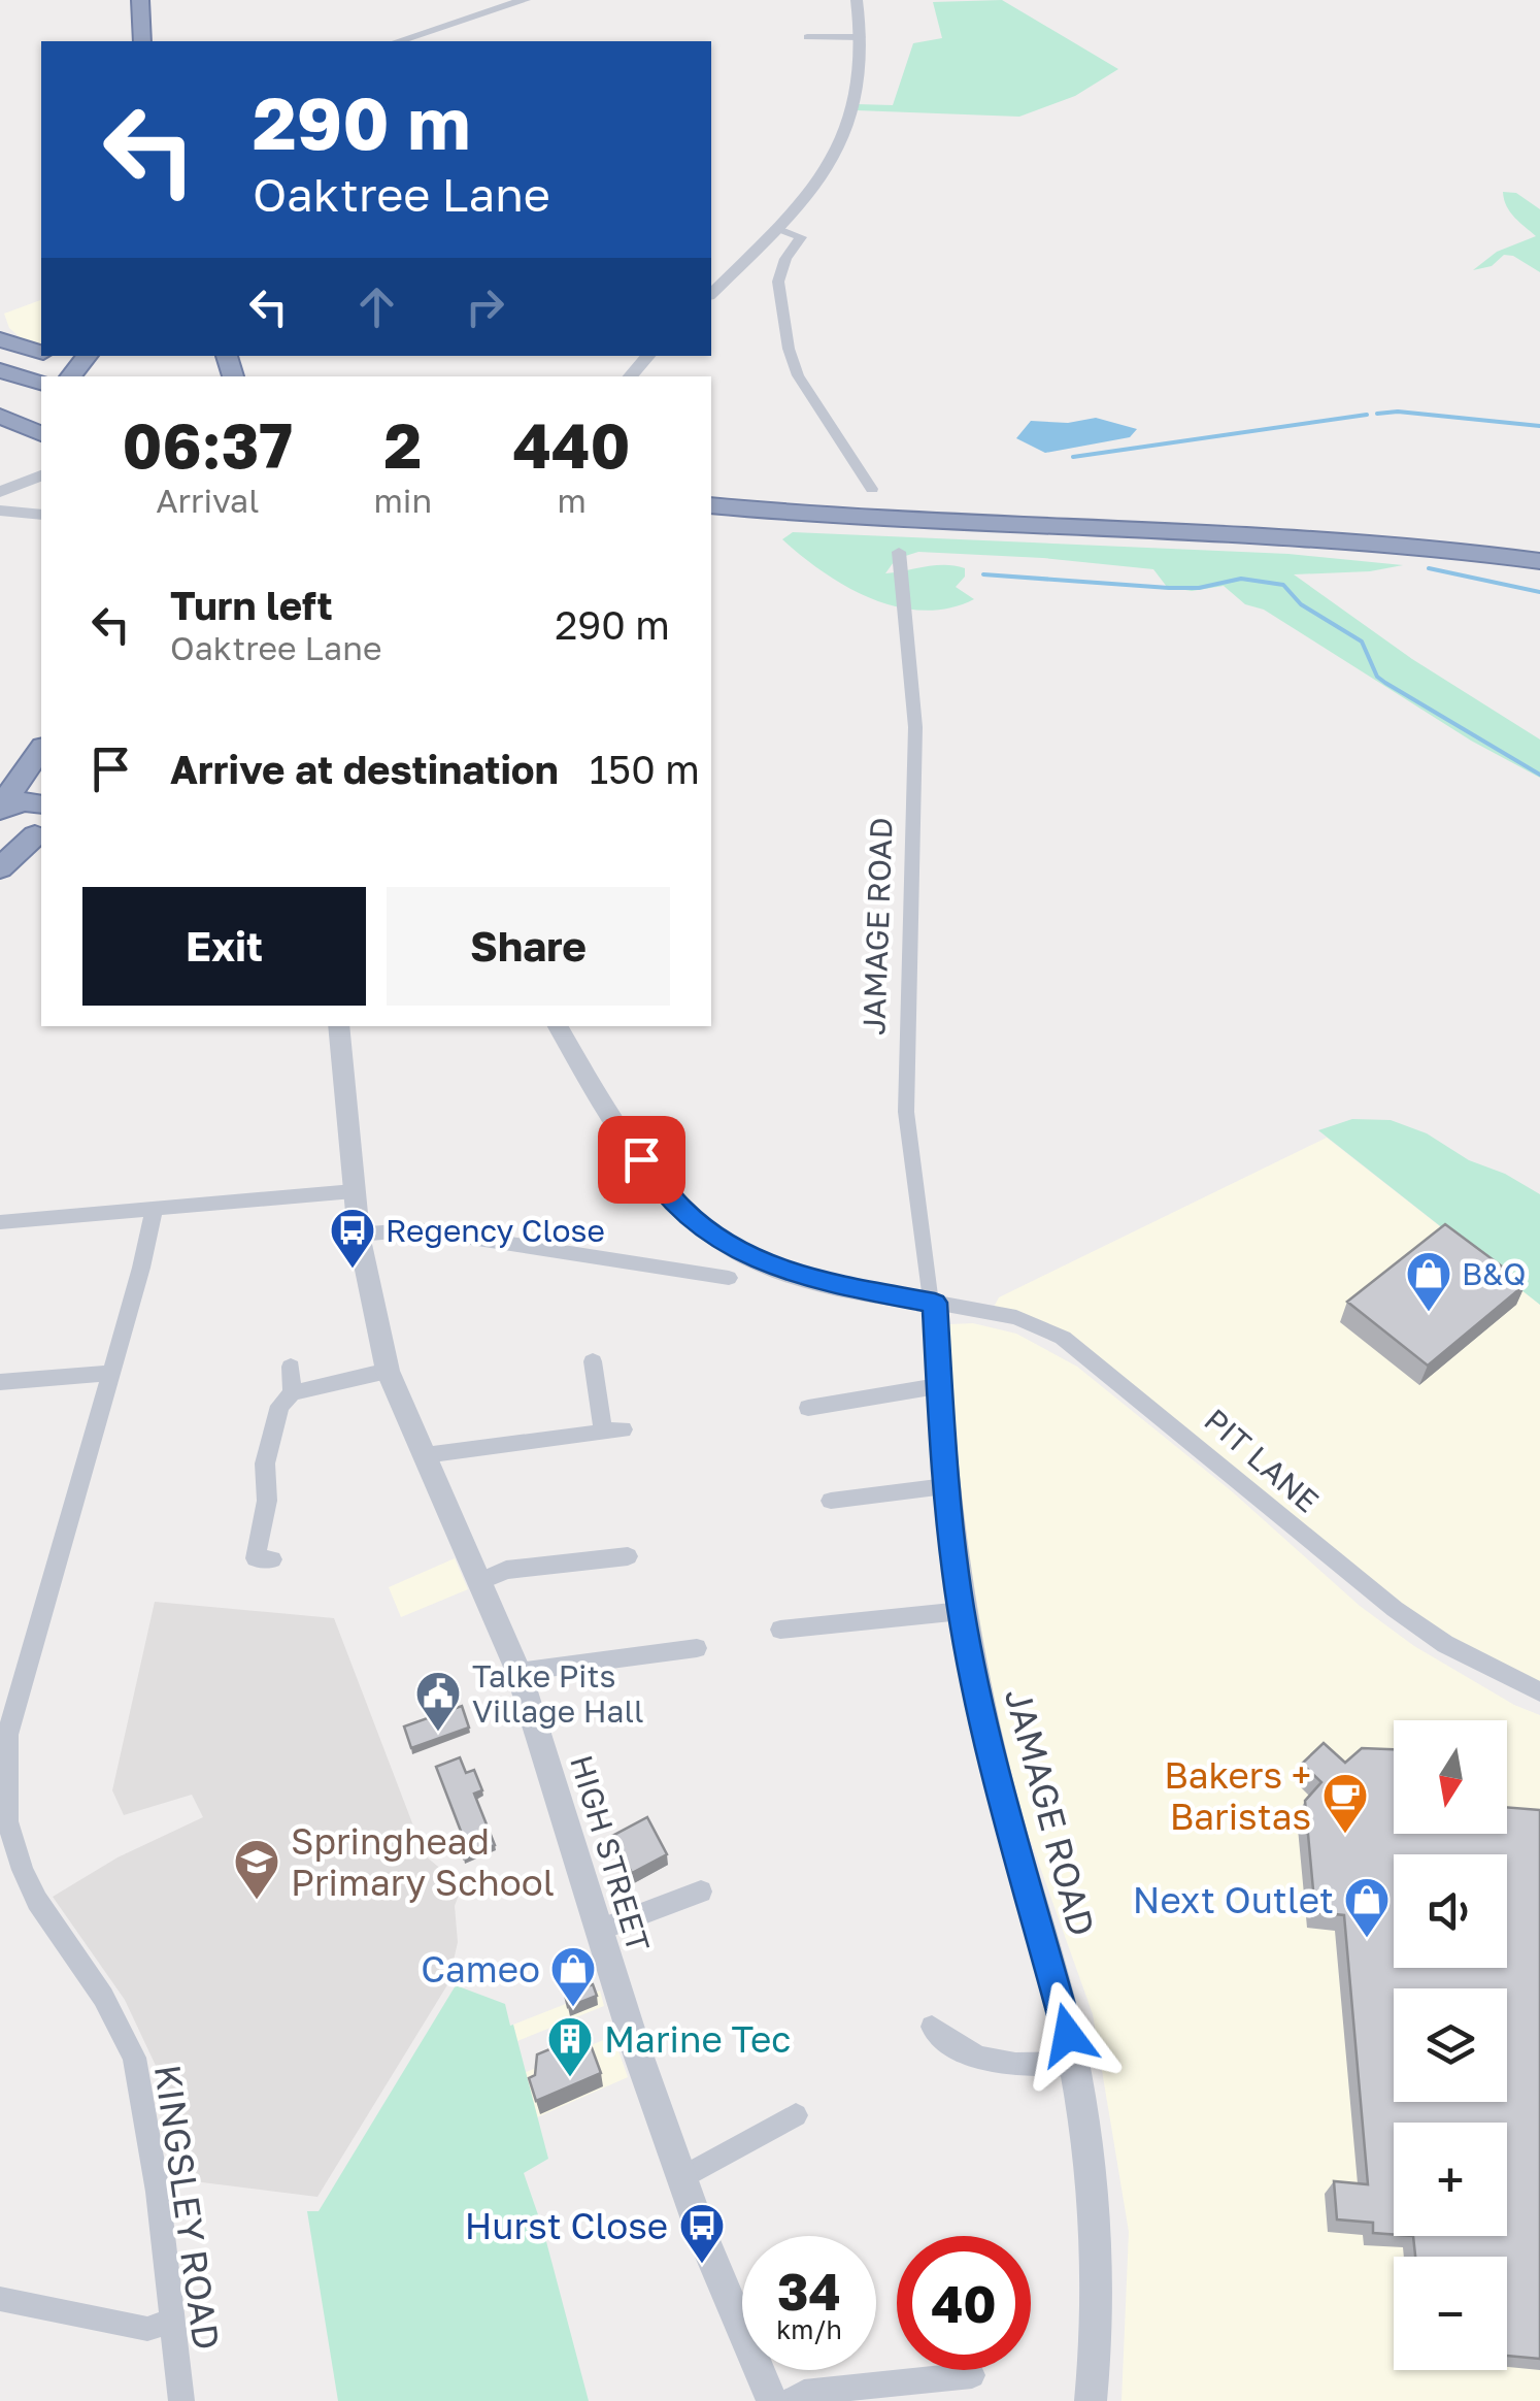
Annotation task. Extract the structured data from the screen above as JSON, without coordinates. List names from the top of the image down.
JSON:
{
  "streets": {
    "street": [
      "JAMAGE ROAD",
      "PIT LANE",
      "HIGH STREET",
      "KINGSLEY ROAD"
    ]
  },
  "crossings": [
    ["JAMAGE ROAD", "PIT LANE"]
  ],
  "places": {
    "bus stop": ["Regency Close", "Hurst Close"],
    "shop": ["B&Q", "Next Outlet", "Cameo"],
    "public building": ["Talke Pits Village Hall"],
    "cafe": ["Bakers + Baristas"],
    "school or university": ["Springhead Primary School"],
    "building": ["Marine Tec"]
  },
  "north": "bottom",
  "page": {
    "turn": ["290 m", "Oaktree Lane"],
    "eta": [
      "06:37",
      "Arrival",
      "2",
      "min",
      "440",
      "m"
    ],
    "list": [
      {
        "name": "Turn left",
        "note": "Oaktree Lane",
        "value": "290 m"
      },
      {
        "name": "Arrive at destination",
        "value": "150 m"
      }
    ],
    "buttons": ["Exit", "Share"],
    "map_buttons": ["+", "−"],
    "speed": "34 km/h",
    "limit": "40"
  }
}
